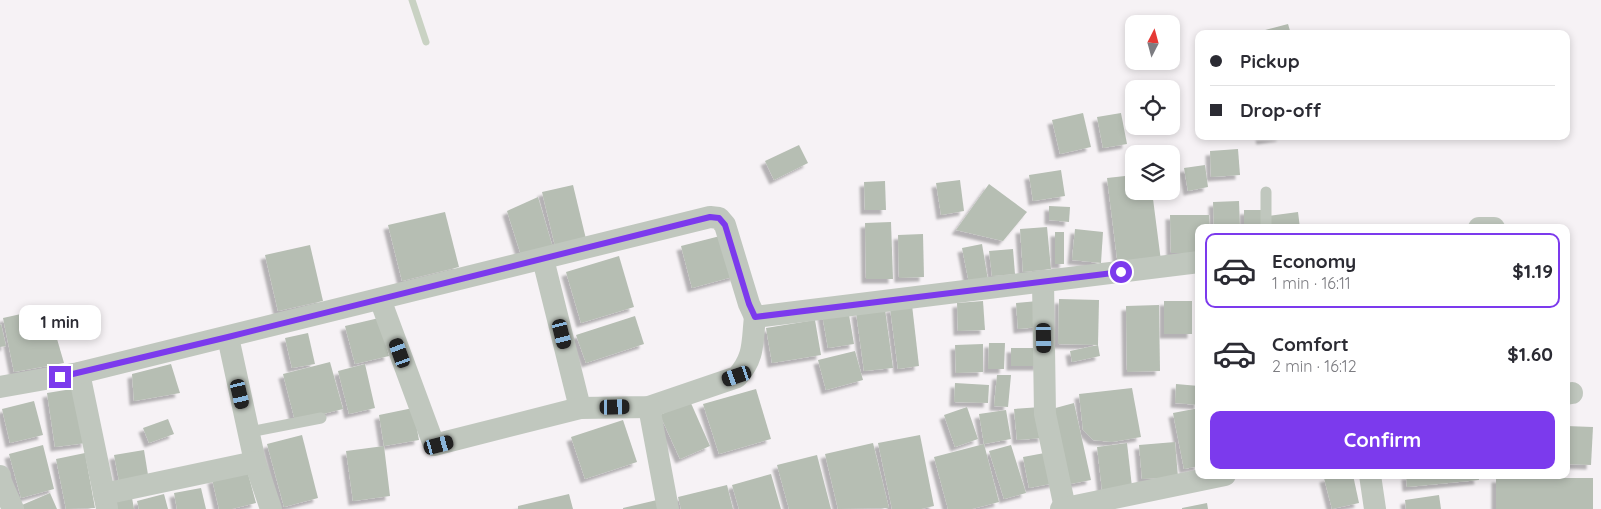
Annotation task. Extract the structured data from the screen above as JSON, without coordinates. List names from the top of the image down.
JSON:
{
  "north": "top",
  "page": {
    "banner": ["Pickup", "Drop-off"],
    "list": [
      {
        "name": "Economy",
        "note": "1 min · 16:11",
        "value": "$1.19"
      },
      {
        "name": "Comfort",
        "note": "2 min · 16:12",
        "value": "$1.60"
      }
    ],
    "bubble": "1 min",
    "buttons": "Confirm"
  }
}
